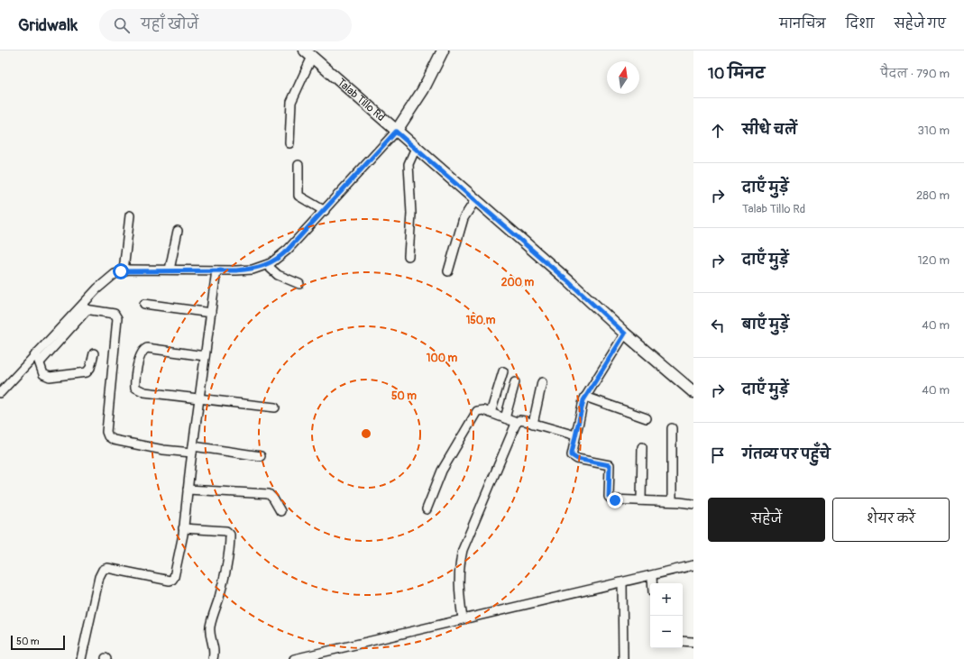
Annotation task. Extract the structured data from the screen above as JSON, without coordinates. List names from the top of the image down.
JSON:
{
  "streets": {
    "main road": ["Talab Tillo Rd"]
  },
  "scale_bar": "50 m",
  "north": "top",
  "page": {
    "header": "Gridwalk",
    "search": "यहाँ खोजें",
    "nav": ["मानचित्र", "दिशा", "सहेजे गए"],
    "heading": ["10 मिनट", "पैदल · 790 m"],
    "list": [
      ["सीधे चलें", "310 m"],
      ["दाएँ मुड़ें", "Talab Tillo Rd", "280 m"],
      ["दाएँ मुड़ें", "120 m"],
      ["बाएँ मुड़ें", "40 m"],
      ["दाएँ मुड़ें", "40 m"],
      "गंतव्य पर पहुँचे"
    ],
    "buttons": ["सहेजें", "शेयर करें"],
    "map_buttons": ["+", "−"],
    "scale": "50 m"
  },
  "rings": [
    "200 m",
    "150 m",
    "100 m",
    "50 m"
  ]
}
